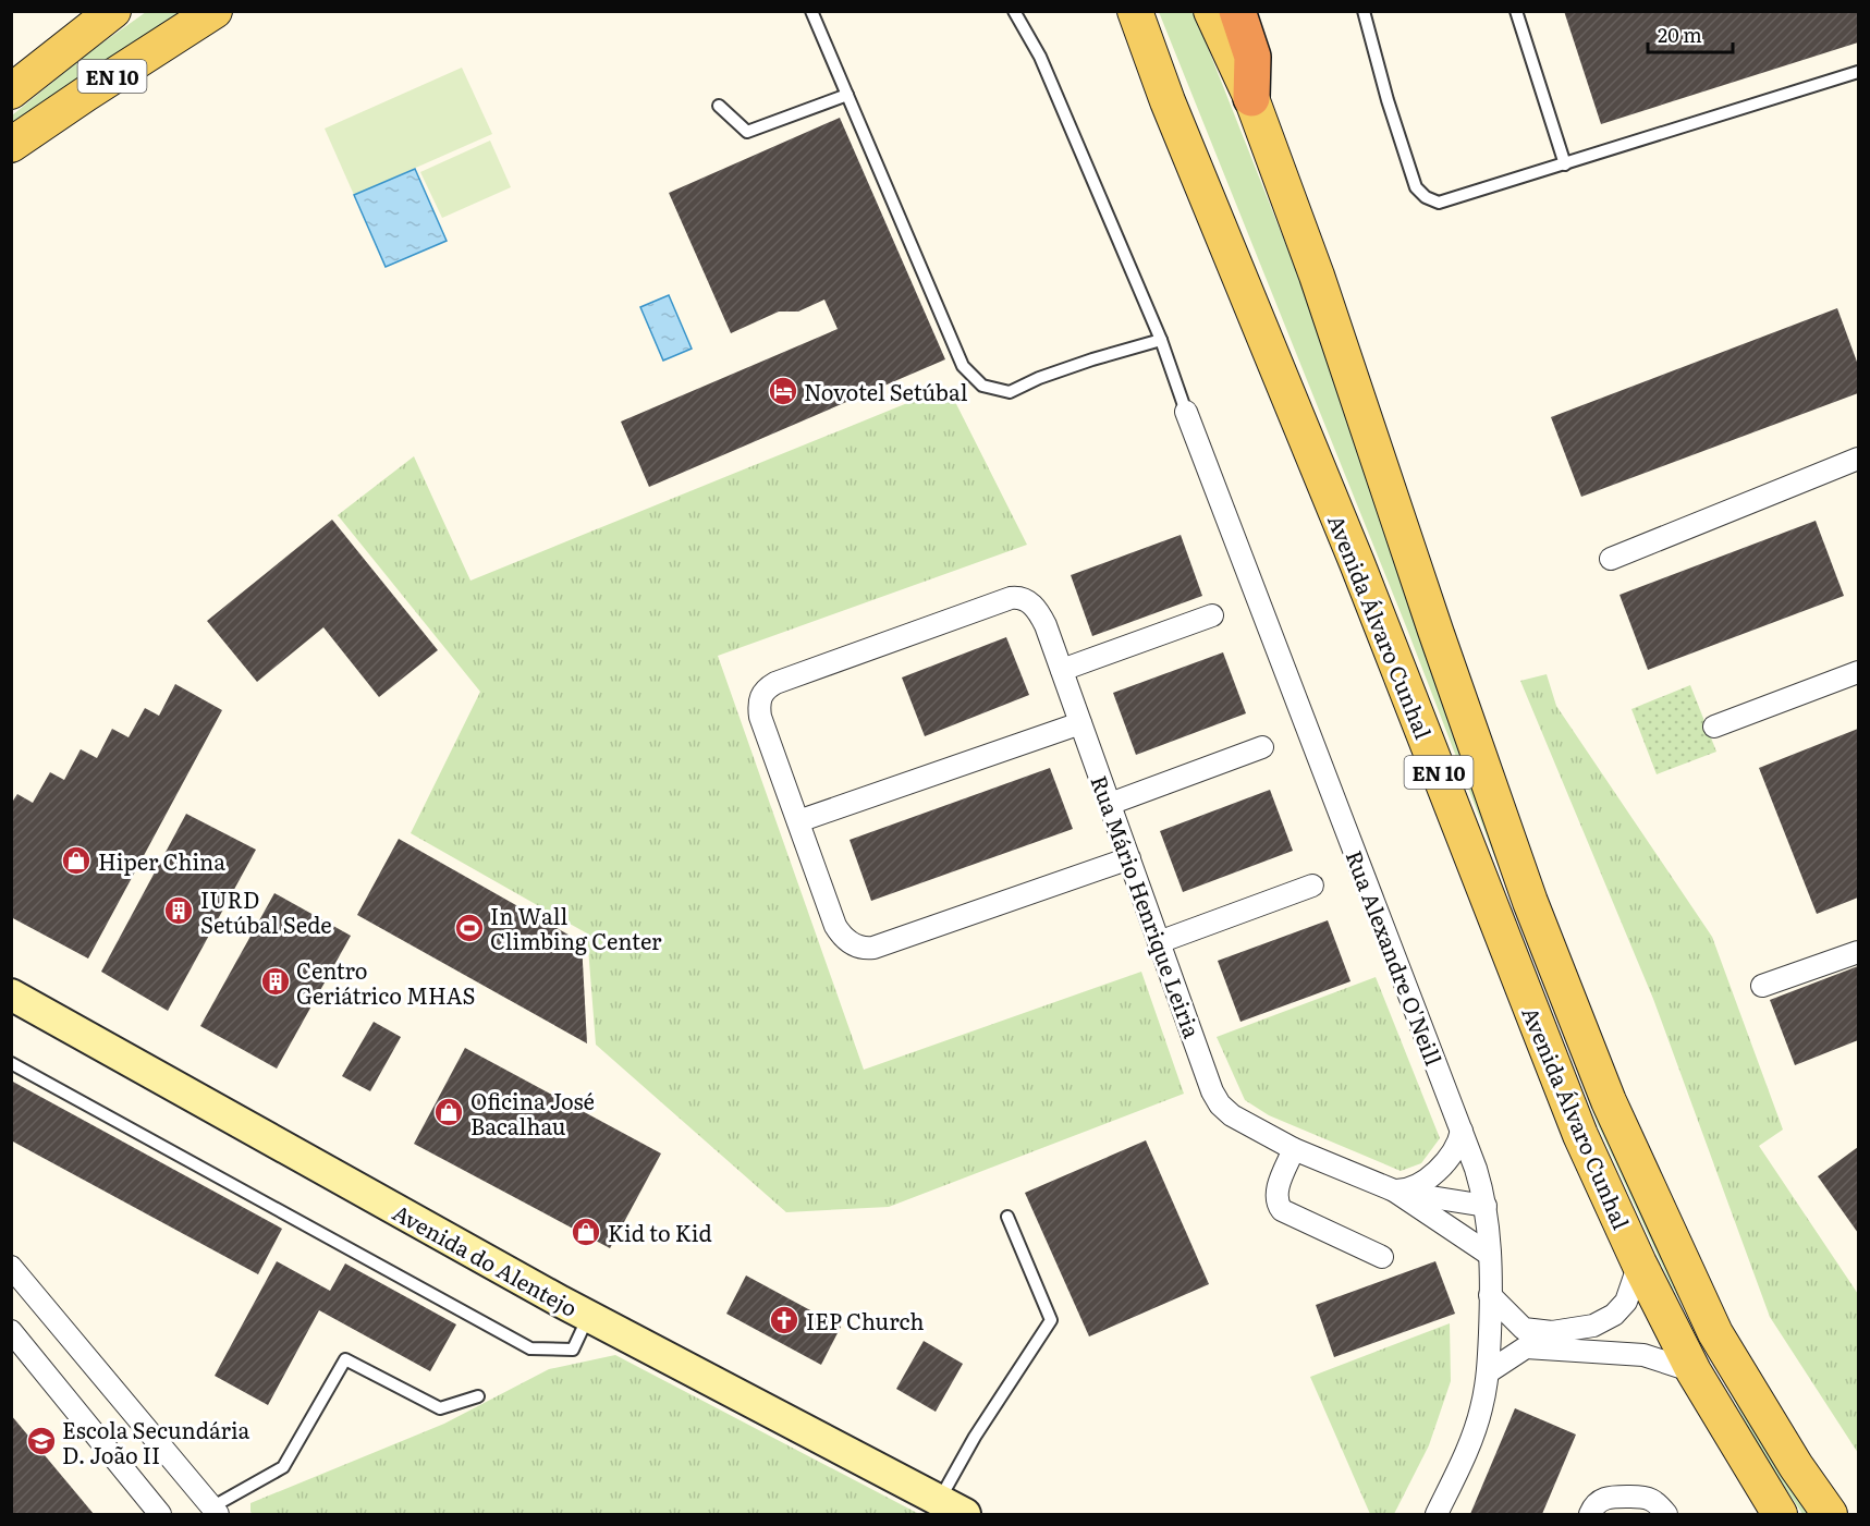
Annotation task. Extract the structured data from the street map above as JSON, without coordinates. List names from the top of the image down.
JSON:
{
  "streets": {
    "main road": ["EN 10", "Avenida Álvaro Cunhal", "Avenida do Alentejo"],
    "street": ["Rua Mário Henrique Leiria", "Rua Alexandre O'Neill"]
  },
  "crossings": [
    ["Rua Mário Henrique Leiria", "Rua Alexandre O'Neill"]
  ],
  "places": {
    "hotel": ["Novotel Setúbal"],
    "shop": ["Hiper China", "Oficina José Bacalhau", "Kid to Kid"],
    "building": ["IURD Setúbal Sede", "Centro Geriátrico MHAS"],
    "sports": ["In Wall Climbing Center"],
    "church": ["IEP Church"],
    "school or university": ["Escola Secundária D. João II"]
  },
  "scale_bar": "20 m"
}
